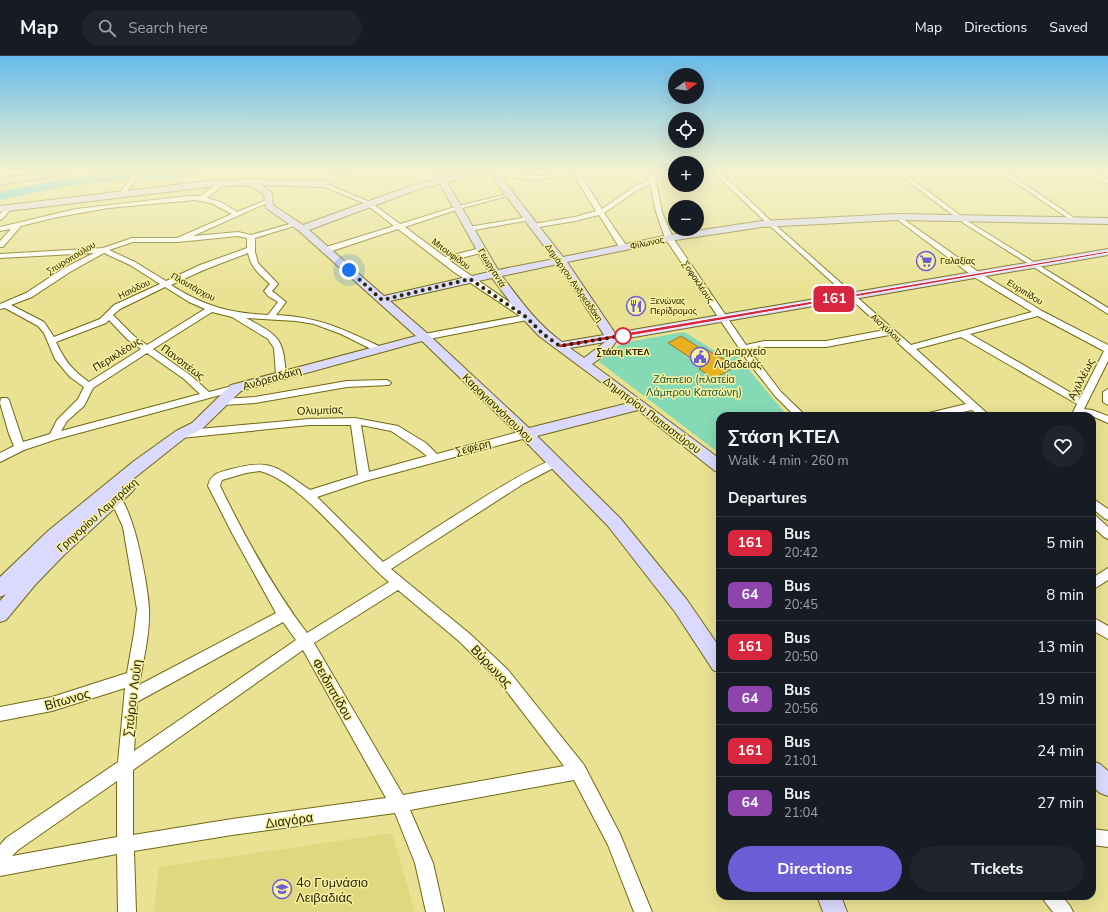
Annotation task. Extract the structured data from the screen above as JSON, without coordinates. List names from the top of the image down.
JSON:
{
  "streets": {
    "main road": [
      "Φίλωνος",
      "Γεωργαντά",
      "Δημάρχου Ανδρεαδάκη",
      "Ανδρεαδάκη",
      "Καραγιαννόπουλου",
      "Δημητρίου Παπασπύρου",
      "Σεφέρη",
      "Γρηγορίου Λαμπράκη"
    ],
    "street": [
      "Μπουφίδου",
      "Σπυροπούλου",
      "Σοφοκλέους",
      "Πλουτάρχου",
      "Ησιόδου",
      "Ευριπίδου",
      "Αισχύλου",
      "Περικλέους",
      "Πανοπέως",
      "Αχιλλέως",
      "Ολυμπίας",
      "Βύρωνος",
      "Φειδιππίδου",
      "Σπύρου Λούη",
      "Βίτωνος",
      "Διαγόρα"
    ]
  },
  "crossings": [
    ["Φίλωνος", "Μπουφίδου"],
    ["Φίλωνος", "Γεωργαντά"],
    ["Φίλωνος", "Σοφοκλέους"],
    ["Φίλωνος", "Δημάρχου Ανδρεαδάκη"],
    ["Φίλωνος", "Ευριπίδου"],
    ["Φίλωνος", "Αισχύλου"],
    ["Φίλωνος", "Καραγιαννόπουλου"],
    ["Μπουφίδου", "Γεωργαντά"],
    ["Μπουφίδου", "Ανδρεαδάκη"],
    ["Σπυροπούλου", "Πλουτάρχου"],
    ["Γεωργαντά", "Ανδρεαδάκη"],
    ["Γεωργαντά", "Δημητρίου Παπασπύρου"],
    ["Πλουτάρχου", "Ησιόδου"],
    ["Πλουτάρχου", "Περικλέους"],
    ["Πλουτάρχου", "Ανδρεαδάκη"],
    ["Ησιόδου", "Πανοπέως"],
    ["Περικλέους", "Πανοπέως"],
    ["Περικλέους", "Ανδρεαδάκη"],
    ["Πανοπέως", "Ανδρεαδάκη"],
    ["Ανδρεαδάκη", "Καραγιαννόπουλου"],
    ["Ανδρεαδάκη", "Γρηγορίου Λαμπράκη"],
    ["Καραγιαννόπουλου", "Σεφέρη"],
    ["Ολυμπίας", "Σεφέρη"],
    ["Ολυμπίας", "Γρηγορίου Λαμπράκη"],
    ["Δημητρίου Παπασπύρου", "Σεφέρη"],
    ["Σεφέρη", "Βύρωνος"],
    ["Γρηγορίου Λαμπράκη", "Σπύρου Λούη"],
    ["Βύρωνος", "Φειδιππίδου"],
    ["Βύρωνος", "Διαγόρα"],
    ["Φειδιππίδου", "Διαγόρα"],
    ["Σπύρου Λούη", "Βίτωνος"],
    ["Σπύρου Λούη", "Διαγόρα"]
  ],
  "parks": ["Ζάππειο (πλατεία Λάμπρου Κατσώνη)"],
  "places": {
    "supermarket": ["Γαλαξίας"],
    "restaurant": ["Ξενώνας Περίδρομος"],
    "other": ["Στάση ΚΤΕΛ"],
    "public building": ["Δημαρχείο Λιβαδειάς"],
    "school or university": ["4o Γυμνάσιο Λειβαδιάς"]
  },
  "lines": ["bus line 161"],
  "north": "right",
  "page": {
    "header": "Map",
    "search": "Search here",
    "nav": ["Map", "Directions", "Saved"],
    "on_map": "161",
    "map_buttons": ["+", "−"],
    "heading": [
      ["Στάση ΚΤΕΛ", "Walk · 4 min · 260 m"],
      "Departures"
    ],
    "list": [
      {
        "mark": "161",
        "name": "Bus",
        "note": "20:42",
        "value": "5 min"
      },
      {
        "mark": "64",
        "name": "Bus",
        "note": "20:45",
        "value": "8 min"
      },
      {
        "mark": "161",
        "name": "Bus",
        "note": "20:50",
        "value": "13 min"
      },
      {
        "mark": "64",
        "name": "Bus",
        "note": "20:56",
        "value": "19 min"
      },
      {
        "mark": "161",
        "name": "Bus",
        "note": "21:01",
        "value": "24 min"
      },
      {
        "mark": "64",
        "name": "Bus",
        "note": "21:04",
        "value": "27 min"
      }
    ],
    "buttons": ["Directions", "Tickets"]
  }
}
